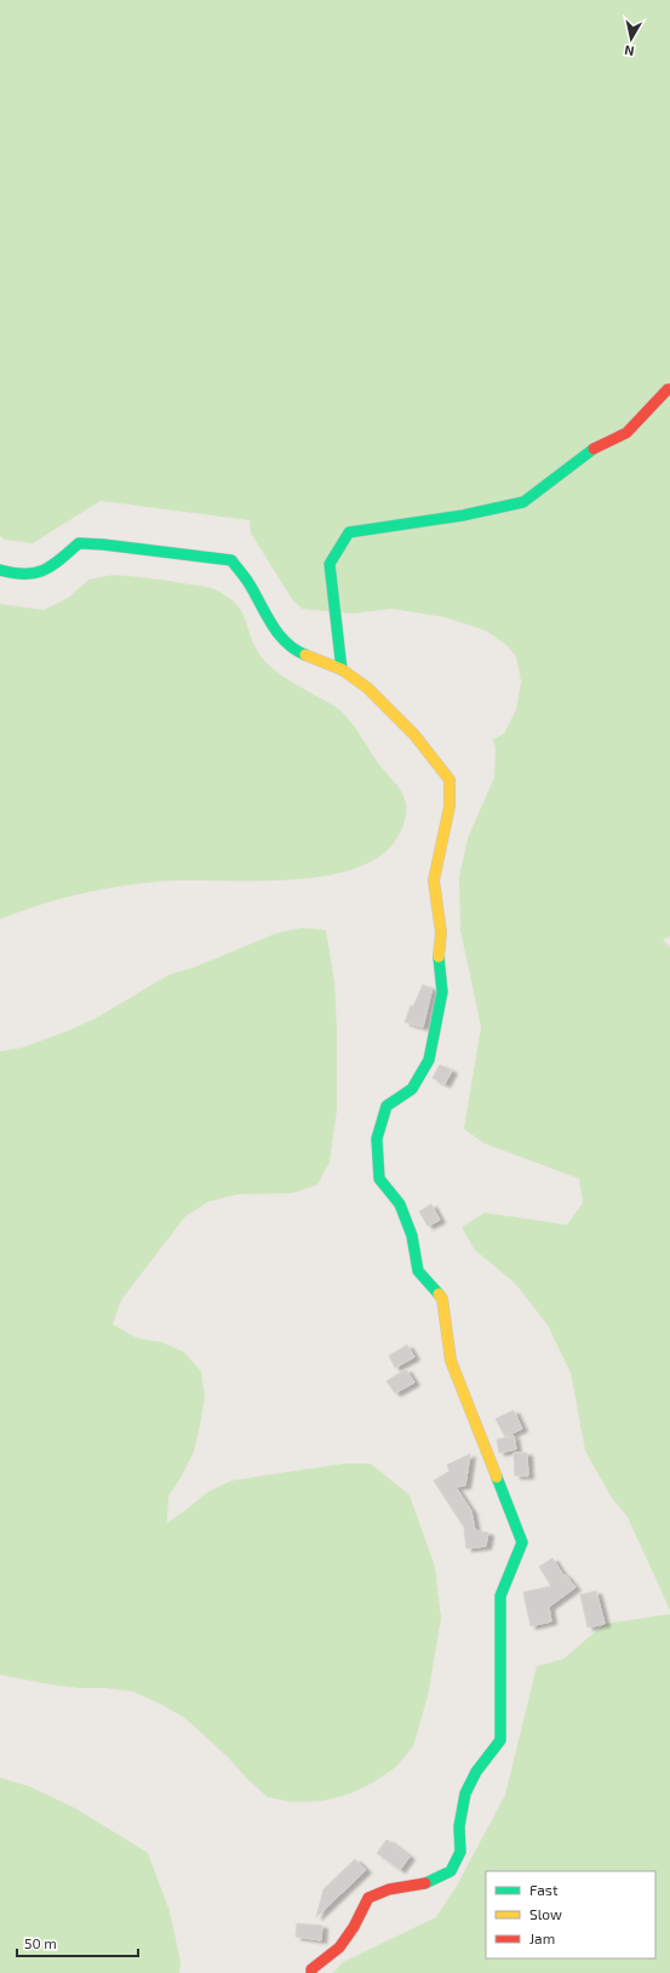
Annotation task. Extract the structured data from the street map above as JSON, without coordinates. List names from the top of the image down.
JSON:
{
  "legend": ["Fast", "Slow", "Jam"],
  "scale_bar": "50 m",
  "north": "bottom"
}
